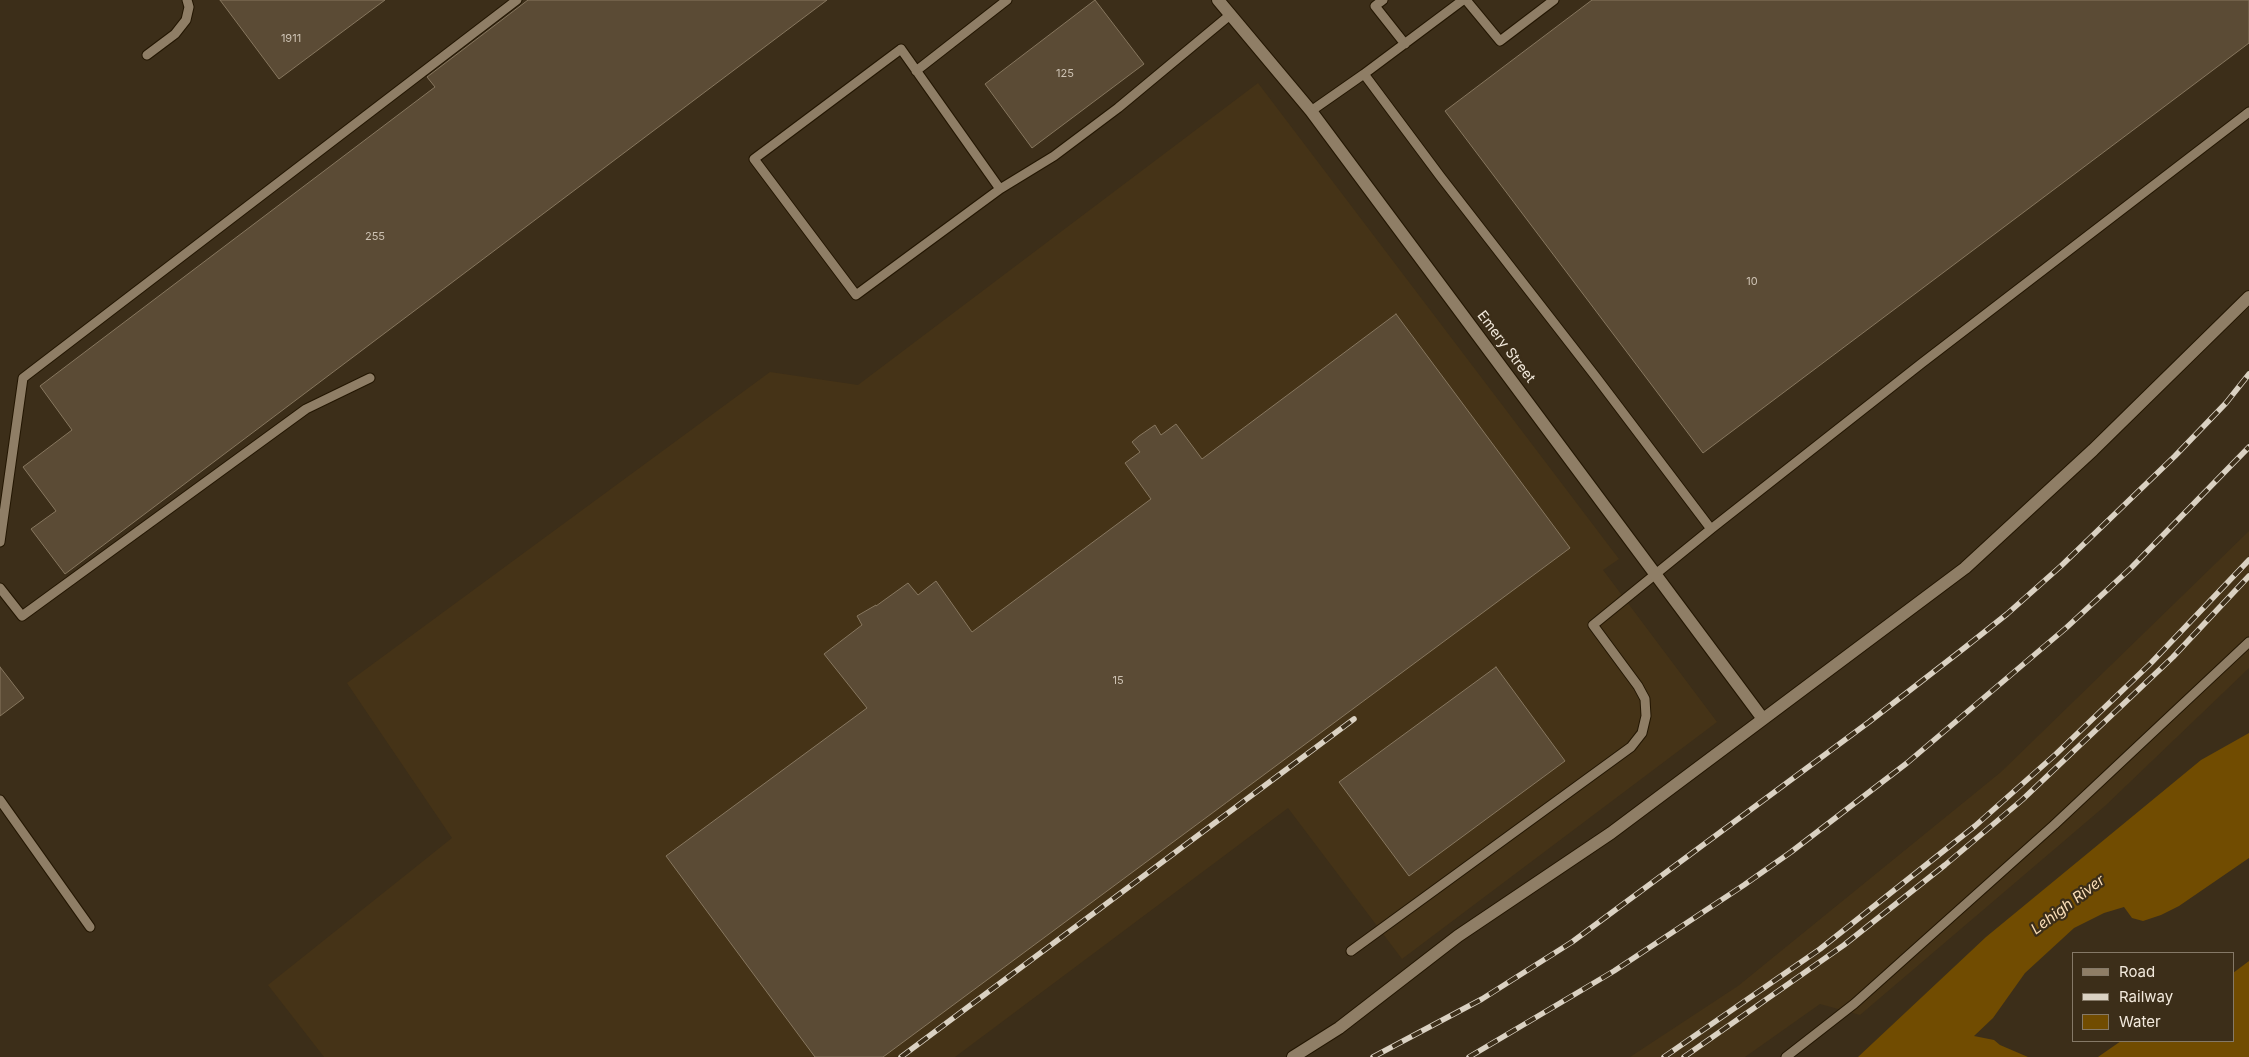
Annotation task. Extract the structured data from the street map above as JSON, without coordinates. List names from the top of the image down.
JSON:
{
  "streets": {
    "street": ["Emery Street"]
  },
  "water": ["Lehigh River"],
  "house_numbers": [
    "1911",
    "125",
    "255",
    "10",
    "15"
  ],
  "legend": ["Road", "Railway", "Water"]
}
